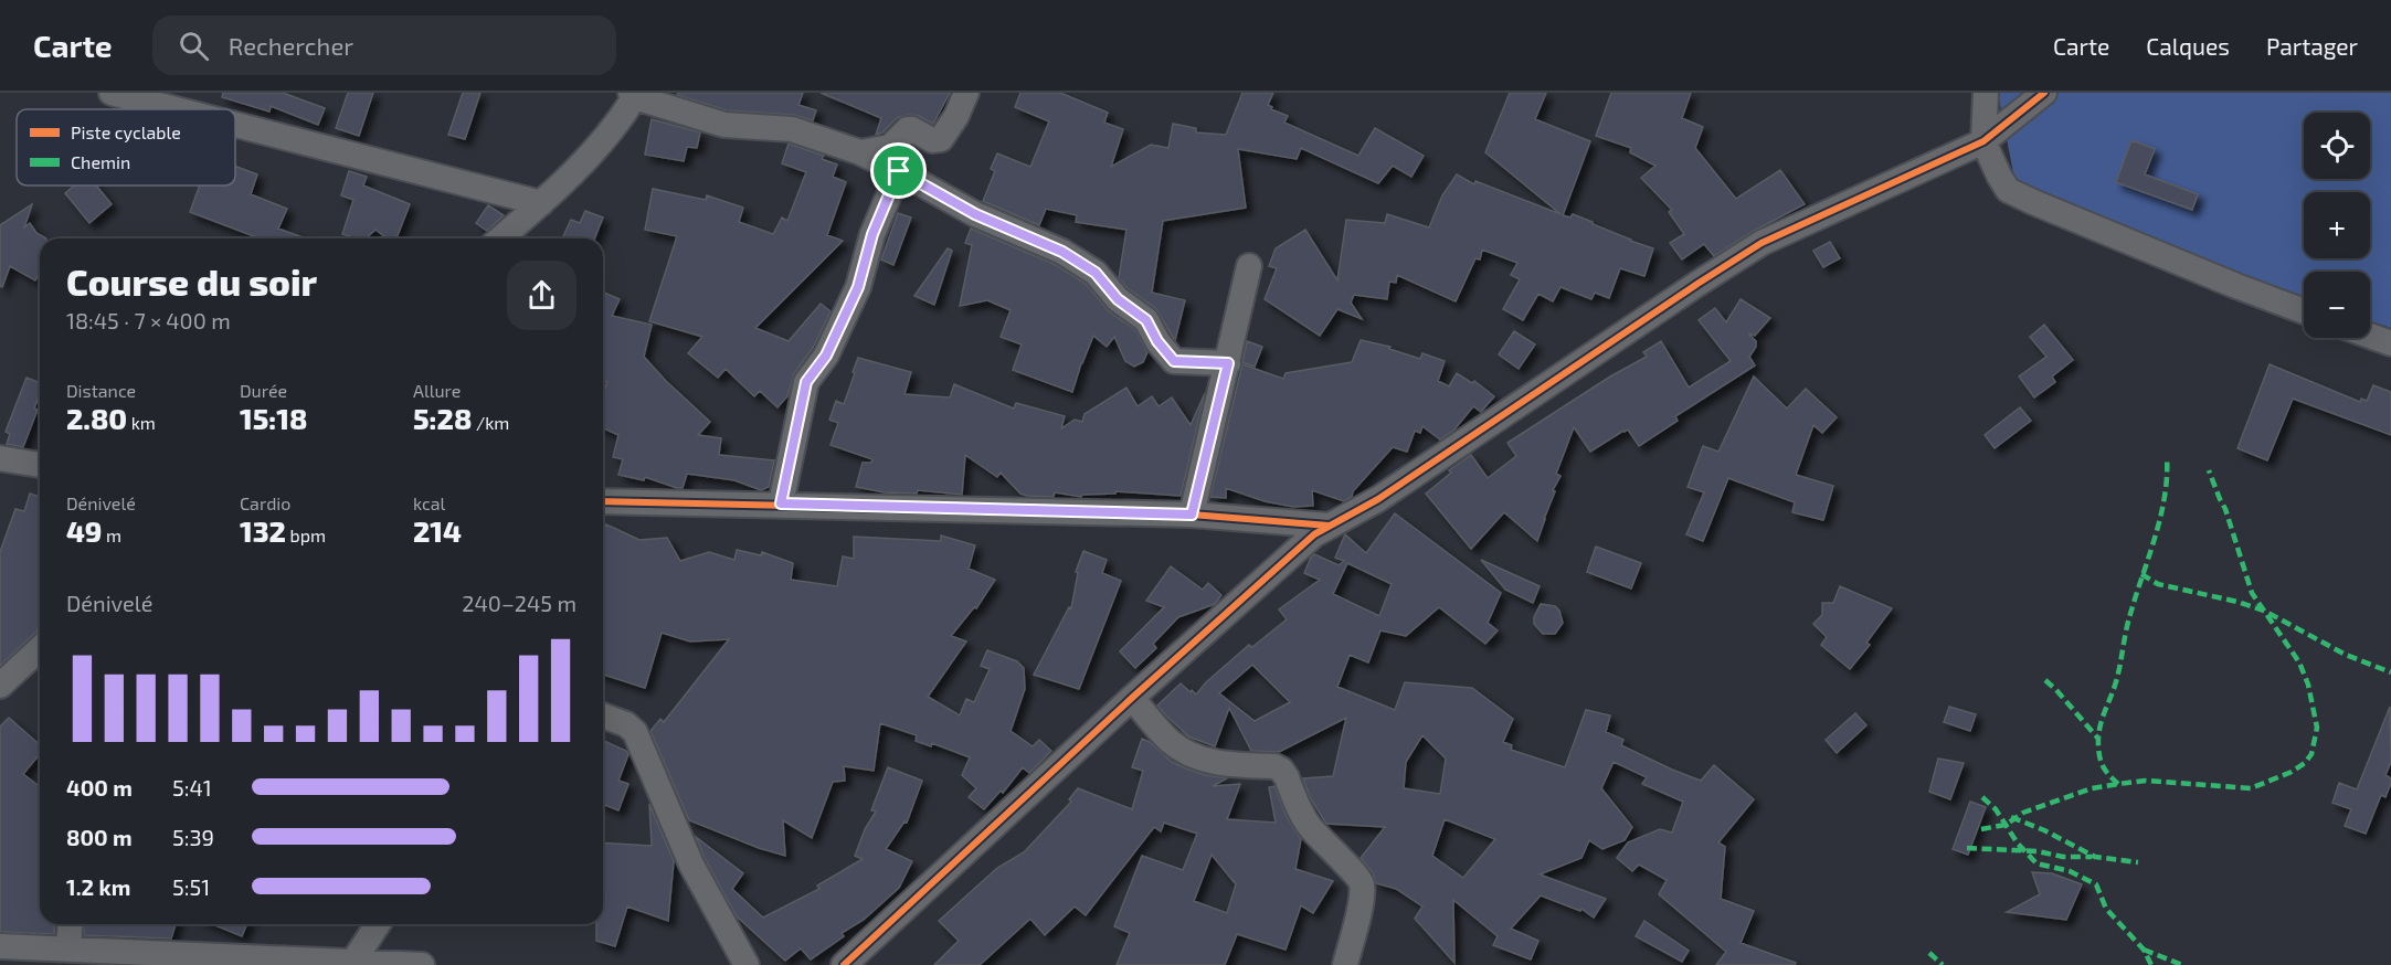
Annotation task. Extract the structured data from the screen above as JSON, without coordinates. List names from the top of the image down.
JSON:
{
  "legend": ["Piste cyclable", "Chemin"],
  "page": {
    "header": "Carte",
    "search": "Rechercher",
    "nav": ["Carte", "Calques", "Partager"],
    "map_buttons": ["+", "−"],
    "heading": ["Course du soir", "18:45 · 7 × 400 m"],
    "stats": [
      ["Distance", "2.80 km"],
      ["Durée", "15:18"],
      ["Allure", "5:28 /km"],
      ["Dénivelé", "49 m"],
      ["Cardio", "132 bpm"],
      ["kcal", "214"]
    ],
    "chart": ["Dénivelé", "240–245 m"],
    "list": [
      {
        "name": "400 m",
        "note": "5:41"
      },
      {
        "name": "800 m",
        "note": "5:39"
      },
      {
        "name": "1.2 km",
        "note": "5:51"
      }
    ]
  }
}
